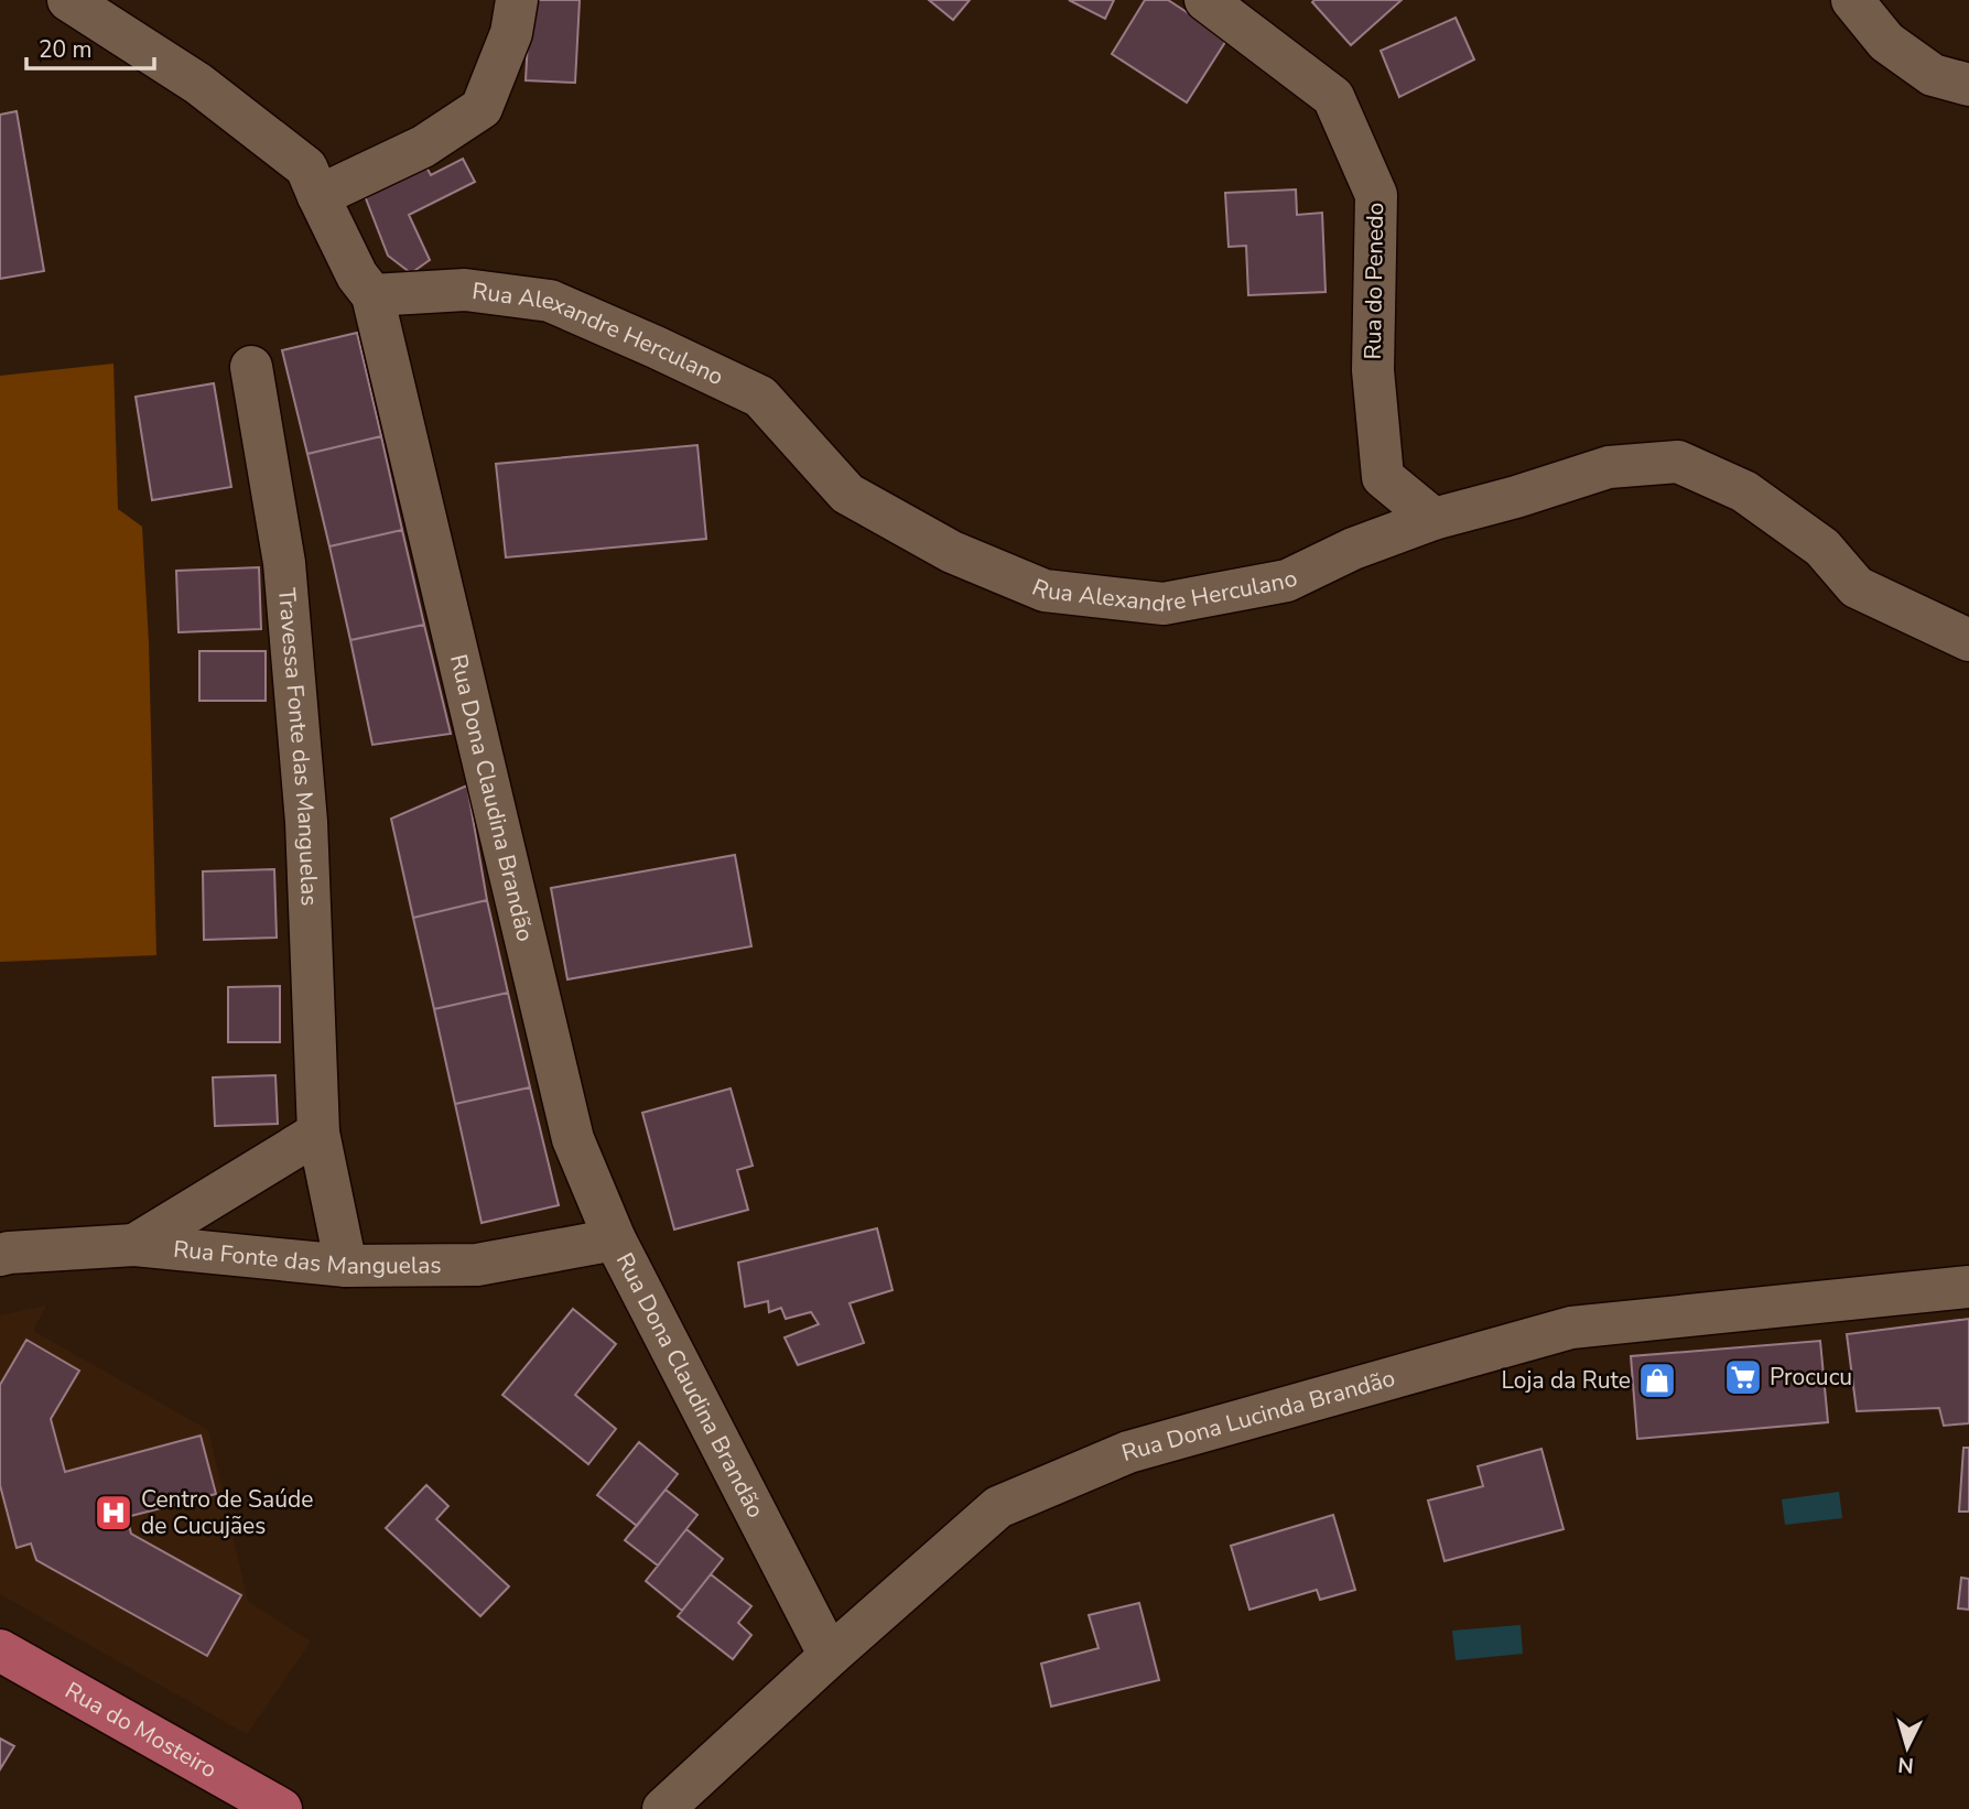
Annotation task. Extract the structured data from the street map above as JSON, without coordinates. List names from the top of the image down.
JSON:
{
  "streets": {
    "main road": ["Rua do Mosteiro"],
    "street": [
      "Rua do Penedo",
      "Rua Alexandre Herculano",
      "Travessa Fonte das Manguelas",
      "Rua Dona Claudina Brandão",
      "Rua Fonte das Manguelas",
      "Rua Dona Lucinda Brandão"
    ]
  },
  "crossings": [
    ["Rua do Penedo", "Rua Alexandre Herculano"],
    ["Rua Alexandre Herculano", "Rua Dona Claudina Brandão"],
    ["Travessa Fonte das Manguelas", "Rua Fonte das Manguelas"],
    ["Rua Dona Claudina Brandão", "Rua Fonte das Manguelas"],
    ["Rua Dona Claudina Brandão", "Rua Dona Lucinda Brandão"]
  ],
  "places": {
    "supermarket": ["Procucu"],
    "shop": ["Loja da Rute"],
    "hospital": ["Centro de Saúde de Cucujães"]
  },
  "scale_bar": "20 m",
  "north": "bottom"
}
